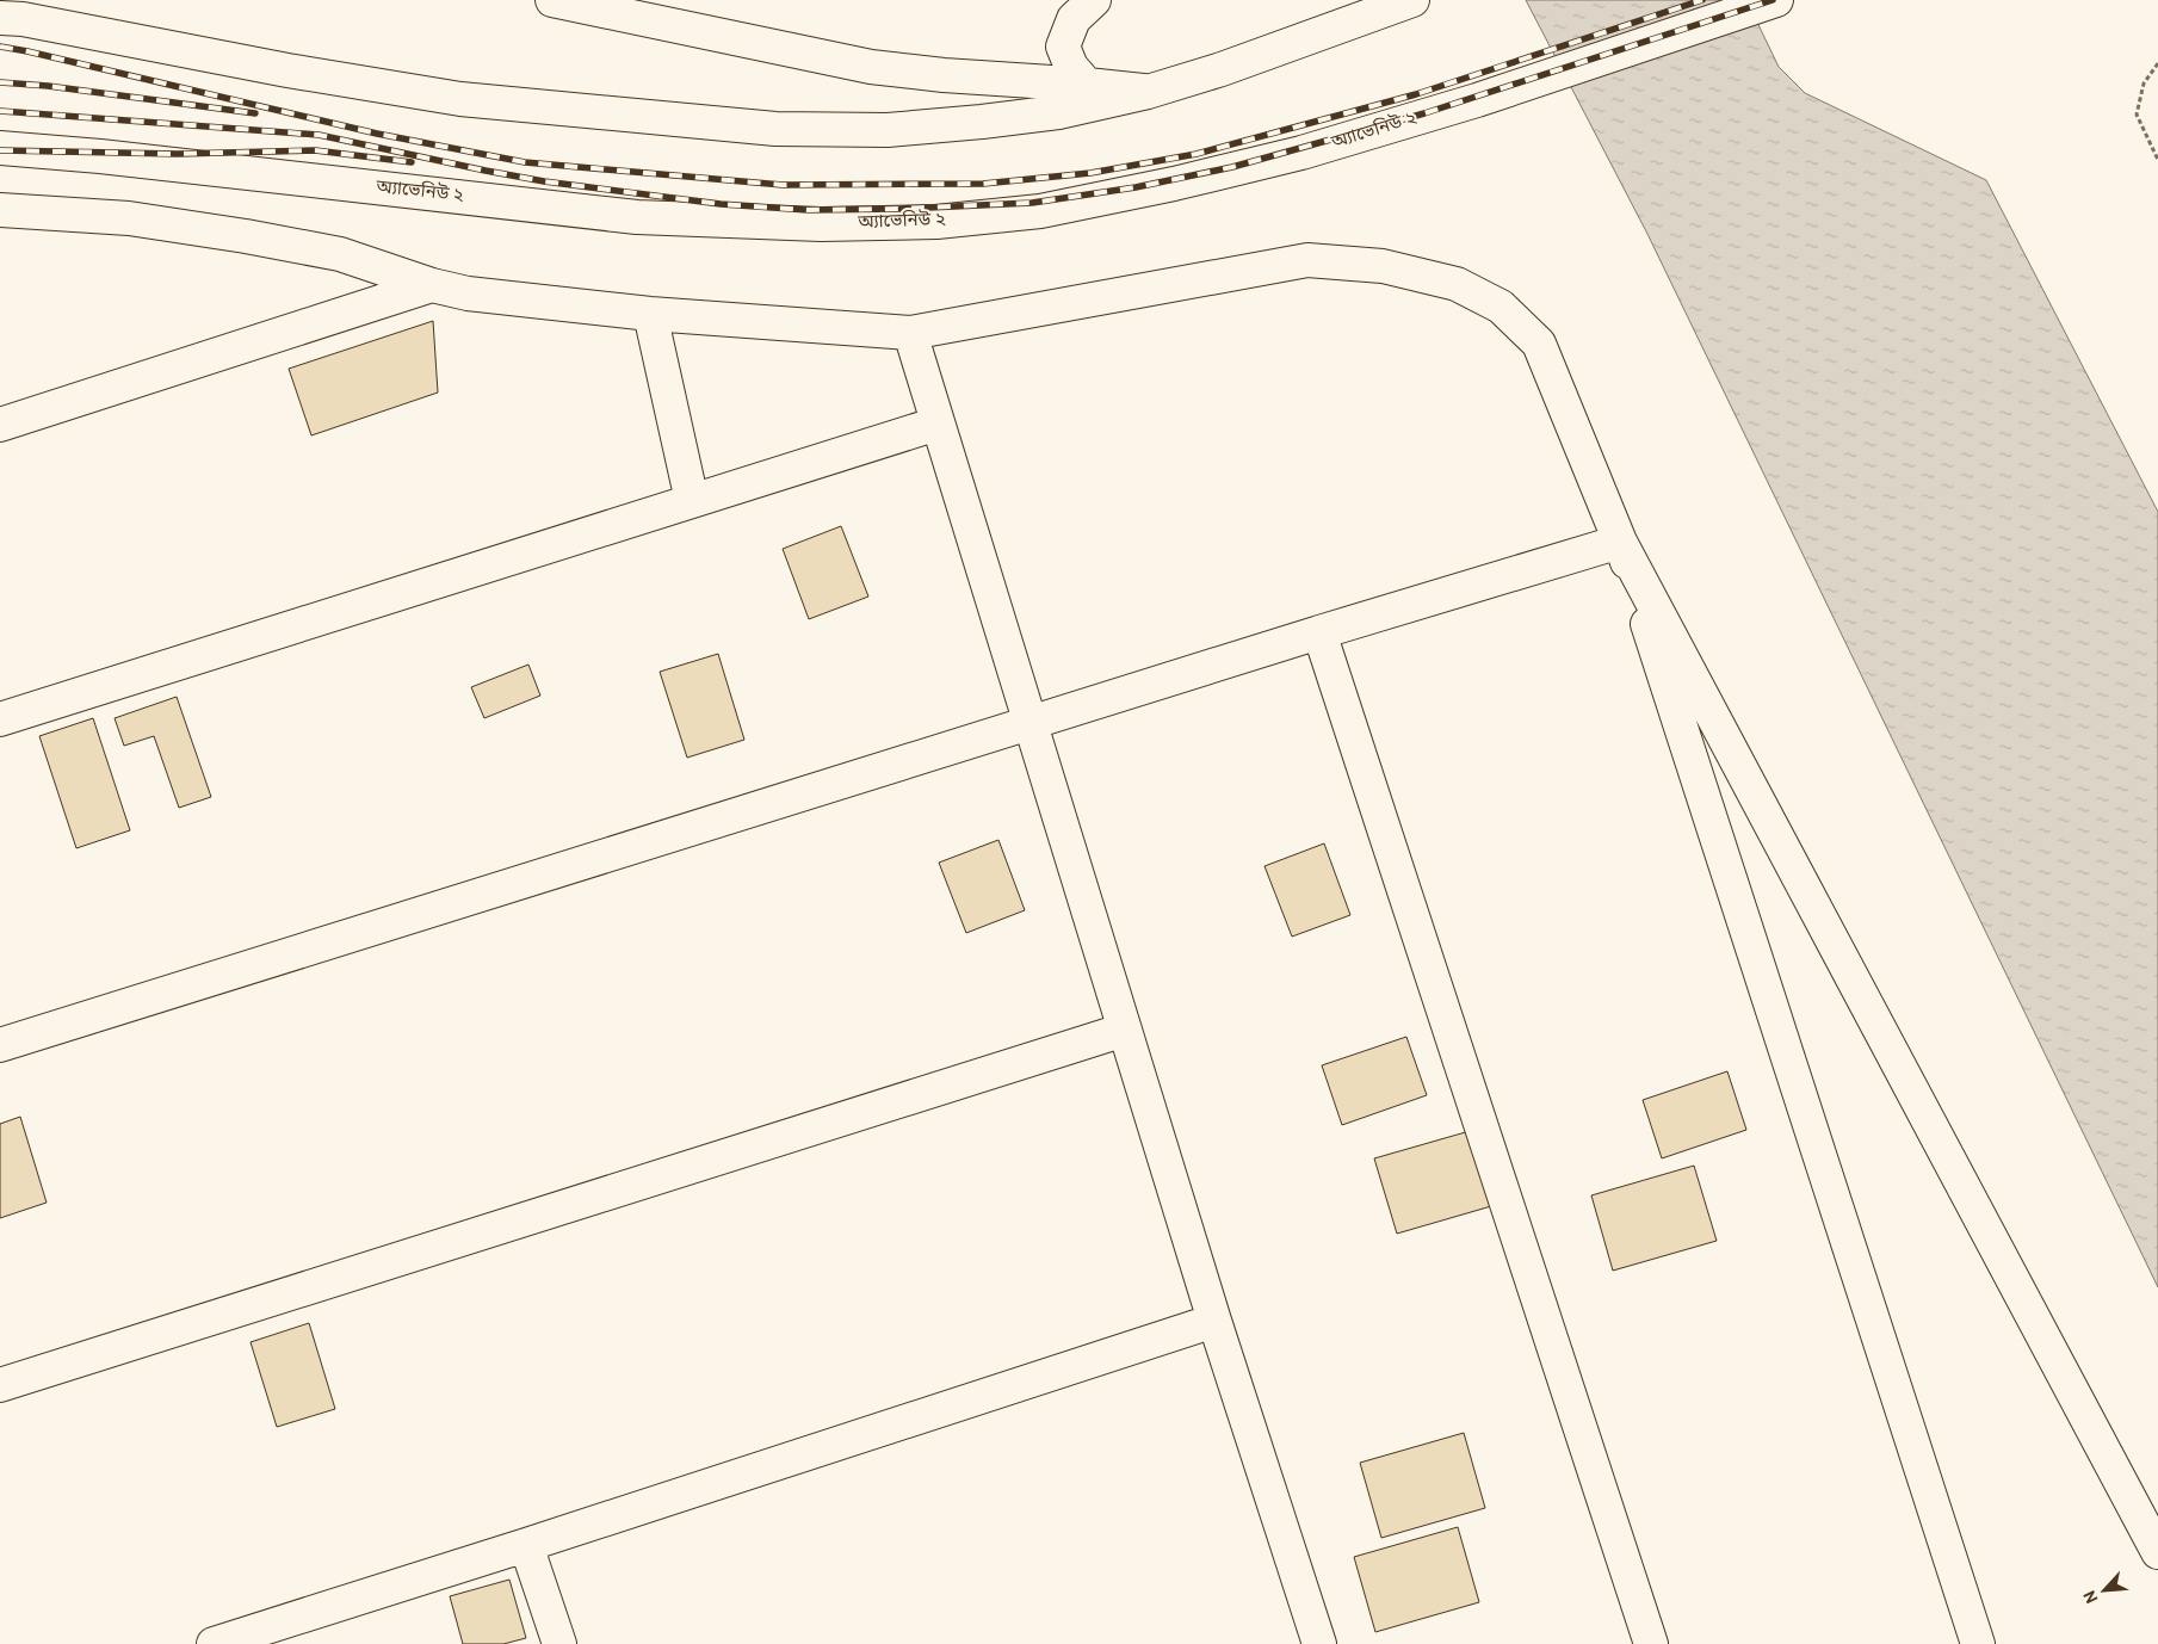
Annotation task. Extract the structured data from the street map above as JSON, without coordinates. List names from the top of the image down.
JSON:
{
  "streets": {
    "street": ["অ্যাভেনিউ ২"]
  },
  "north": "bottom left"
}
